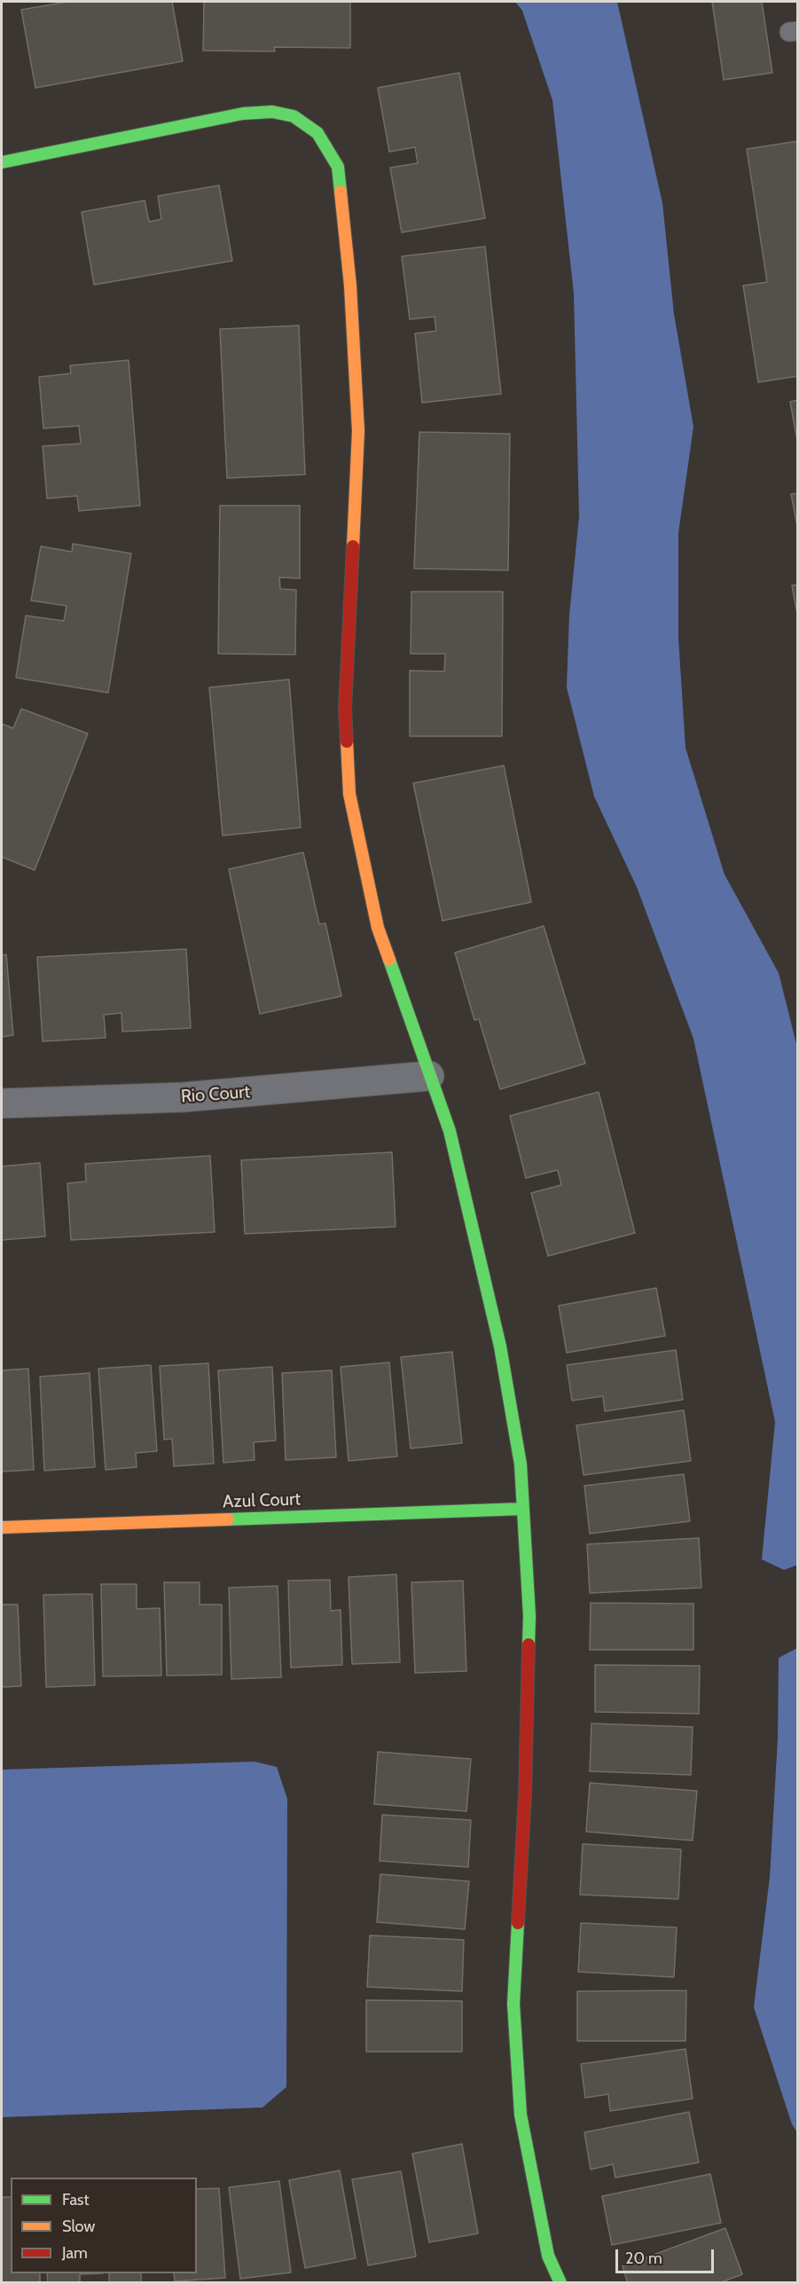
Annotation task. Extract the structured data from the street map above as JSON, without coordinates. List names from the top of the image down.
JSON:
{
  "streets": {
    "street": ["Rio Court", "Azul Court"]
  },
  "legend": ["Fast", "Slow", "Jam"],
  "scale_bar": "20 m"
}
